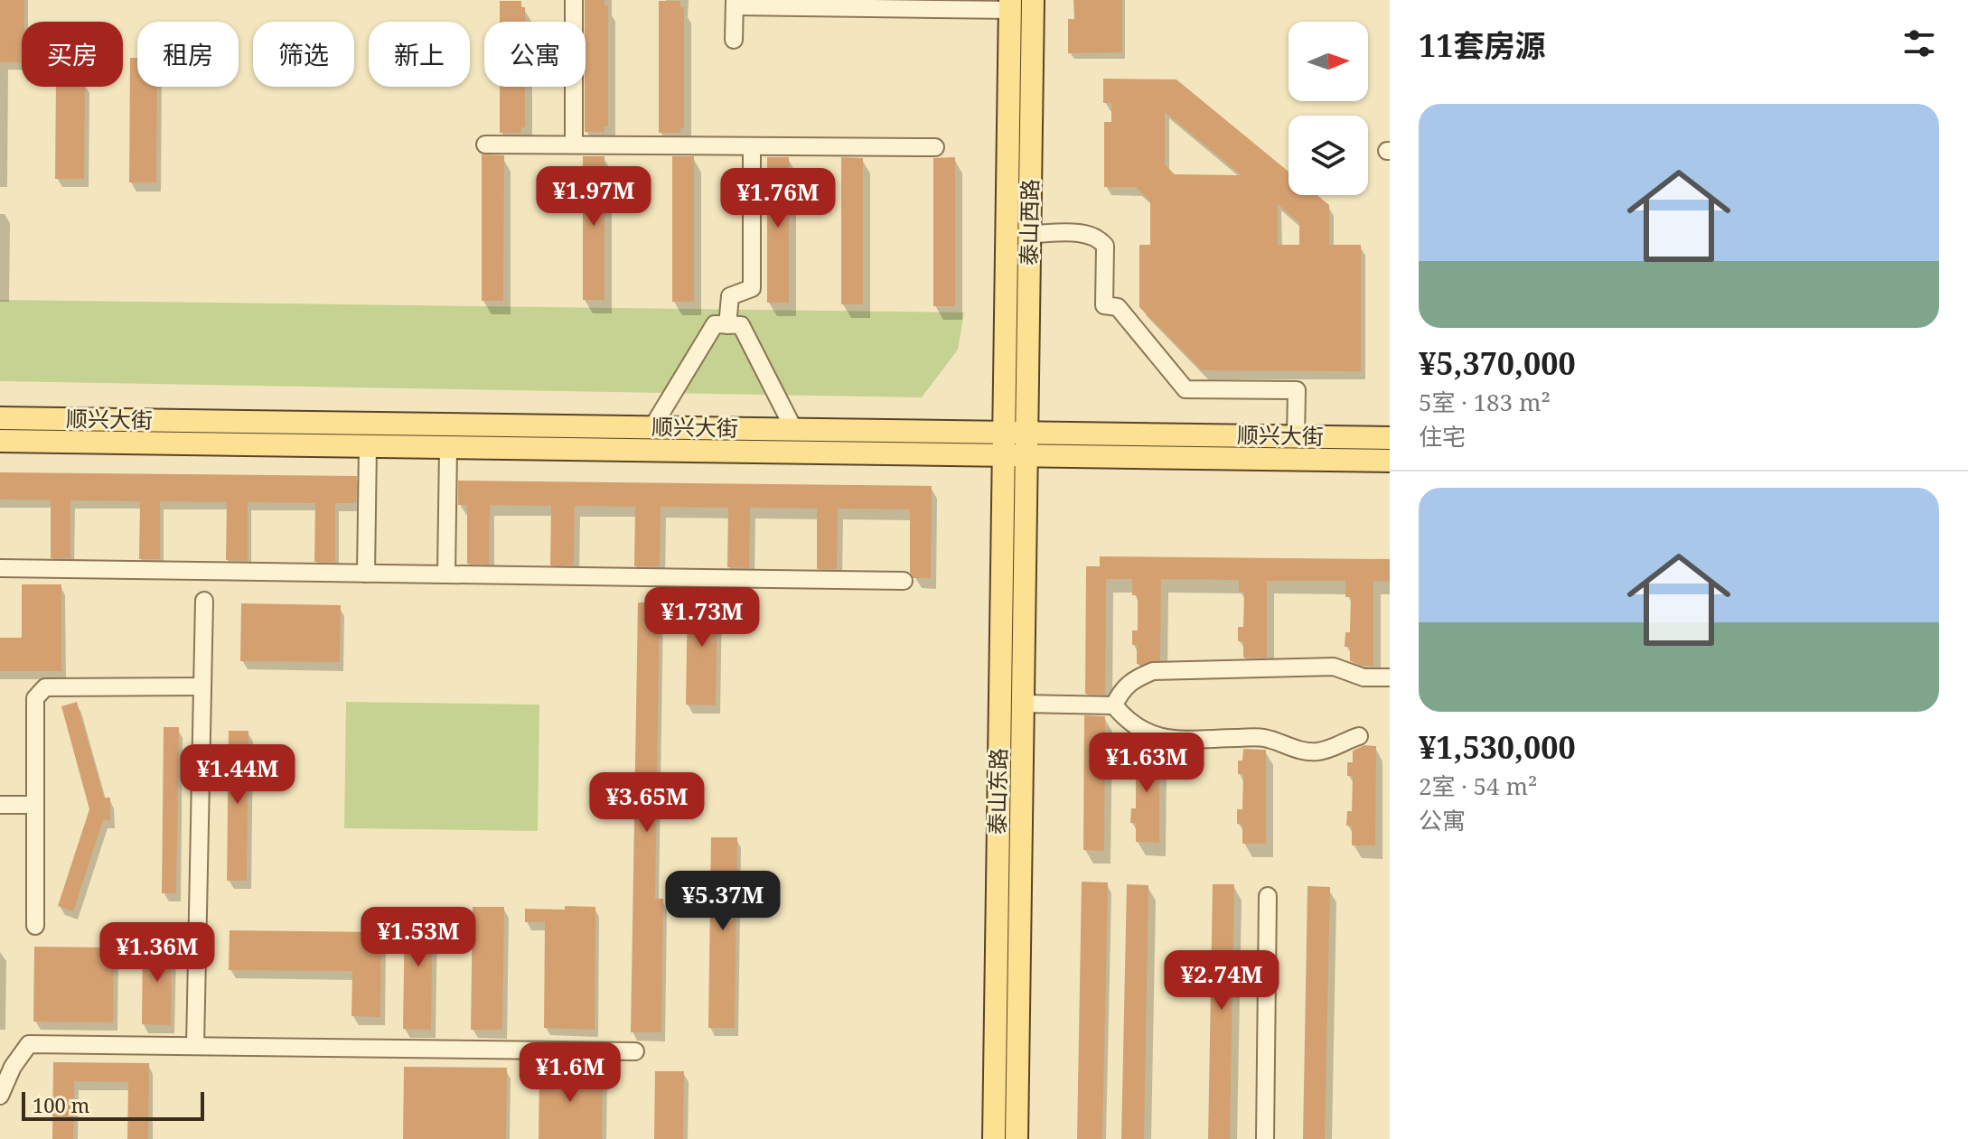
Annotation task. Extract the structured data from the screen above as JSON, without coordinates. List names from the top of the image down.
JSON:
{
  "streets": {
    "main road": ["泰山西路", "顺兴大街", "泰山东路"]
  },
  "crossings": [
    ["泰山西路", "顺兴大街"],
    ["泰山西路", "泰山东路"],
    ["顺兴大街", "泰山东路"]
  ],
  "scale_bar": "100 m",
  "north": "right",
  "page": {
    "heading": "11套房源",
    "chip": [
      "买房",
      "租房",
      "筛选",
      "新上",
      "公寓"
    ],
    "list": [
      {
        "name": "¥5,370,000",
        "note": "5室 · 183 m² · 住宅"
      },
      {
        "name": "¥1,530,000",
        "note": "2室 · 54 m² · 公寓"
      }
    ],
    "price": [
      "¥1.97M",
      "¥1.76M",
      "¥1.73M",
      "¥1.63M",
      "¥1.44M",
      "¥3.65M",
      "¥5.37M",
      "¥1.53M",
      "¥1.36M",
      "¥2.74M",
      "¥1.6M"
    ],
    "scale": "100 m"
  }
}
